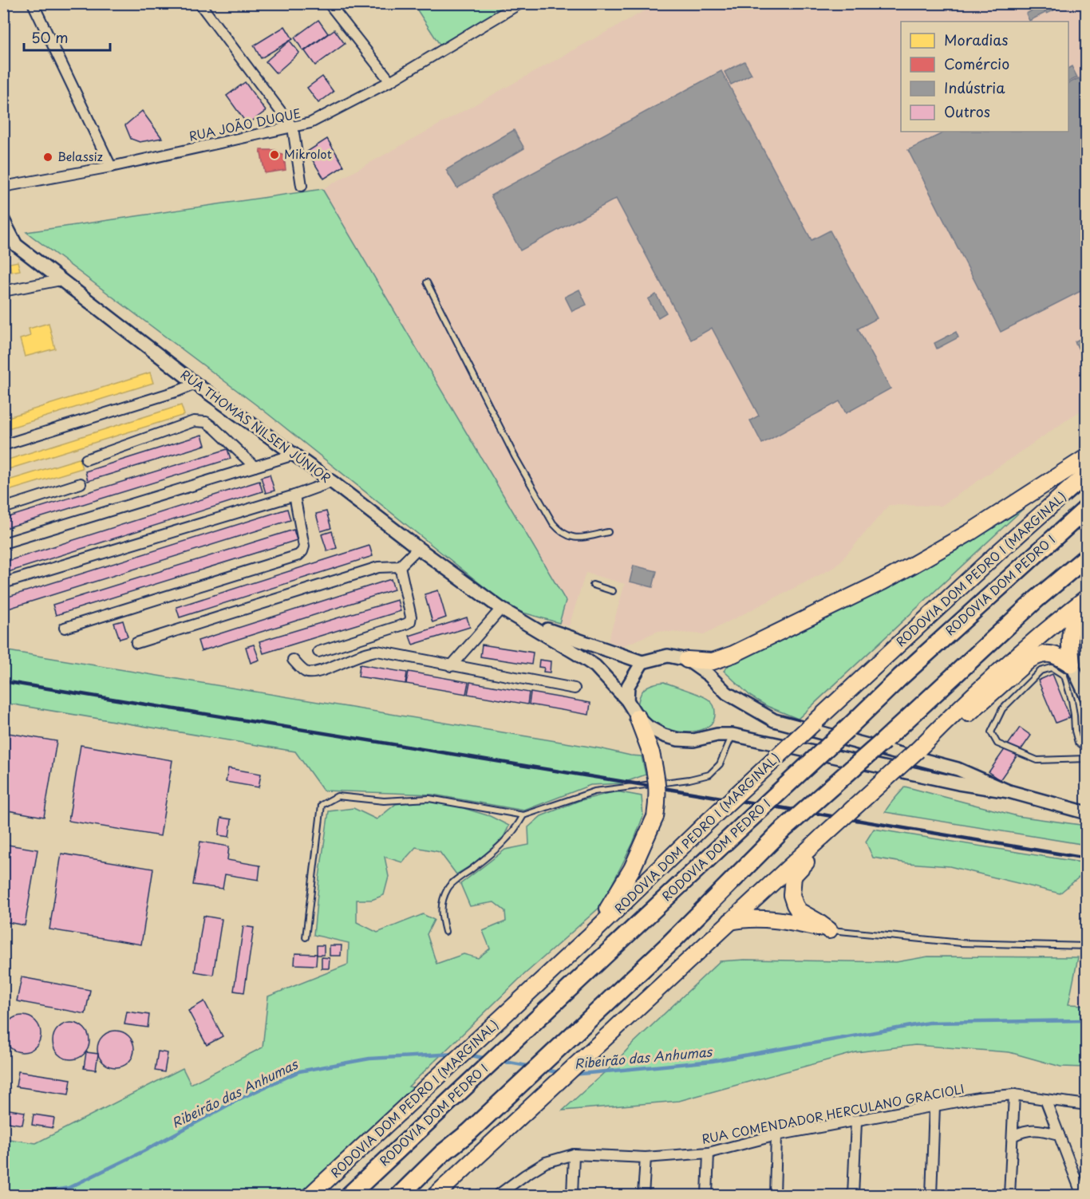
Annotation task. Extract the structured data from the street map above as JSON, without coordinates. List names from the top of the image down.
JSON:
{
  "streets": {
    "highway": ["RODOVIA DOM PEDRO I (MARGINAL)", "RODOVIA DOM PEDRO I"],
    "street": ["RUA JOÃO DUQUE", "RUA THOMAS NILSEN JÚNIOR", "RUA COMENDADOR HERCULANO GRACIOLI"]
  },
  "water": ["Ribeirão das Anhumas"],
  "places": ["Mikrolot", "Belassiz"],
  "legend": [
    "Moradias",
    "Comércio",
    "Indústria",
    "Outros"
  ],
  "scale_bar": "50 m"
}
